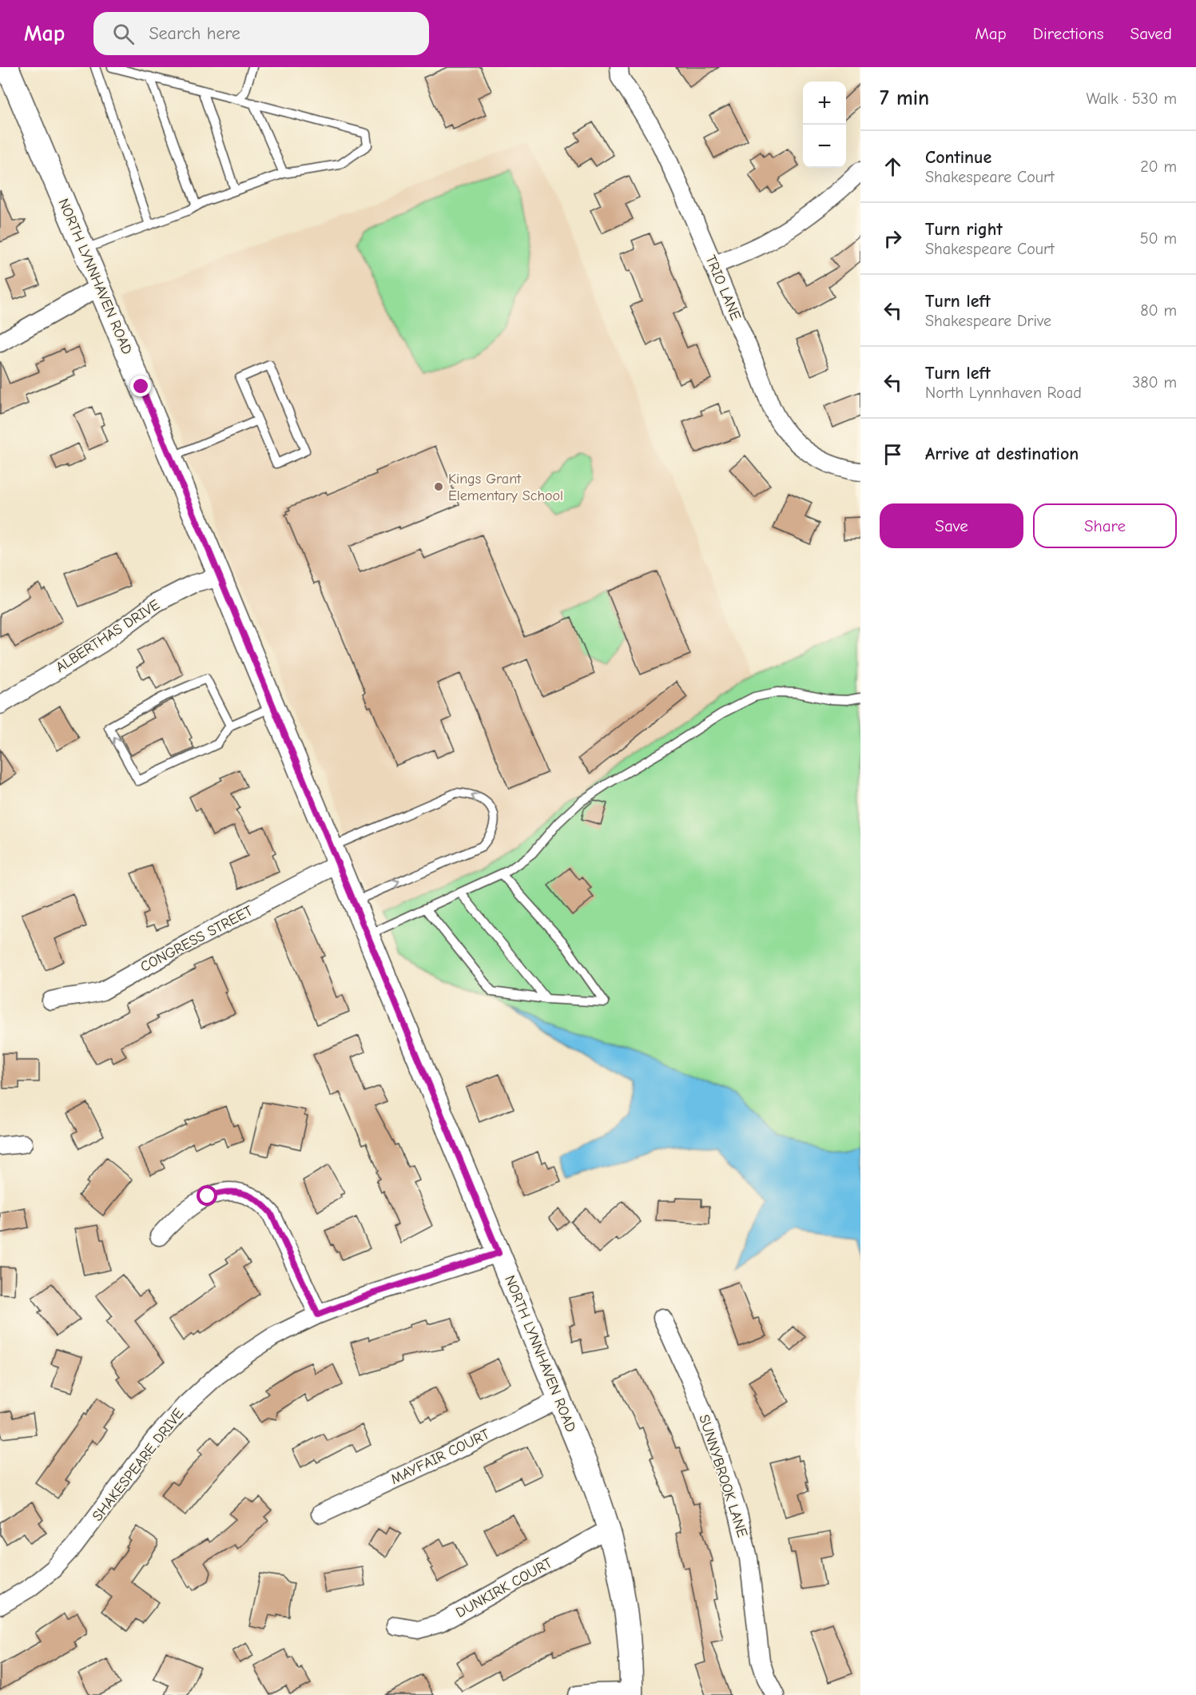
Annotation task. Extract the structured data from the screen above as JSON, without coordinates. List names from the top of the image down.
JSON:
{
  "streets": {
    "street": [
      "NORTH LYNNHAVEN ROAD",
      "TRIO LANE",
      "ALBERTHAS DRIVE",
      "CONGRESS STREET",
      "MAYFAIR COURT",
      "SHAKESPEARE DRIVE",
      "SUNNYBROOK LANE",
      "DUNKIRK COURT"
    ]
  },
  "crossings": [
    ["NORTH LYNNHAVEN ROAD", "ALBERTHAS DRIVE"],
    ["NORTH LYNNHAVEN ROAD", "CONGRESS STREET"],
    ["NORTH LYNNHAVEN ROAD", "MAYFAIR COURT"],
    ["NORTH LYNNHAVEN ROAD", "SHAKESPEARE DRIVE"],
    ["NORTH LYNNHAVEN ROAD", "DUNKIRK COURT"]
  ],
  "places": ["Kings Grant Elementary School"],
  "page": {
    "header": "Map",
    "search": "Search here",
    "nav": ["Map", "Directions", "Saved"],
    "heading": ["7 min", "Walk · 530 m"],
    "map_buttons": ["+", "−"],
    "list": [
      ["Continue", "Shakespeare Court", "20 m"],
      ["Turn right", "Shakespeare Court", "50 m"],
      ["Turn left", "Shakespeare Drive", "80 m"],
      ["Turn left", "North Lynnhaven Road", "380 m"],
      "Arrive at destination"
    ],
    "buttons": ["Save", "Share"]
  }
}
